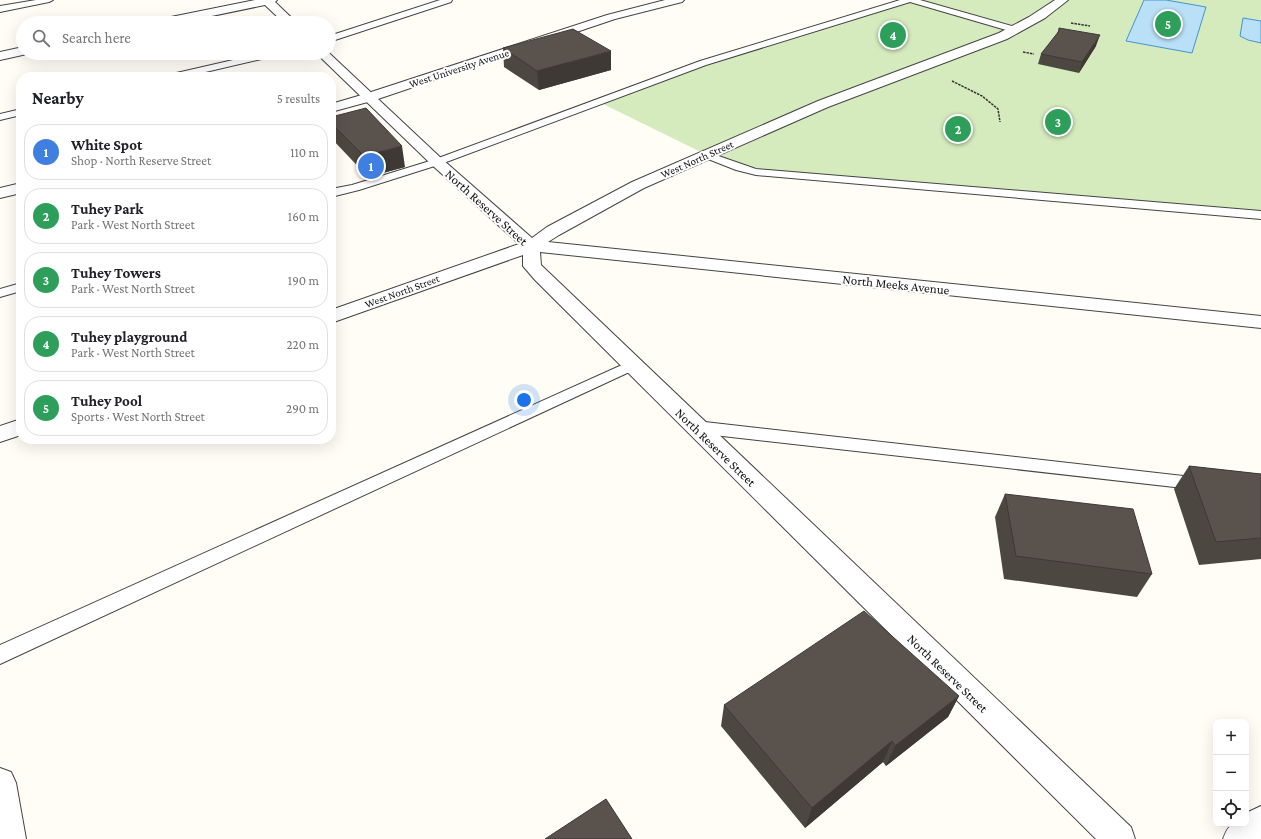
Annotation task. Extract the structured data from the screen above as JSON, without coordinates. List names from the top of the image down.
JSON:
{
  "streets": {
    "street": [
      "West University Avenue",
      "West North Street",
      "North Reserve Street",
      "North Meeks Avenue"
    ]
  },
  "crossings": [
    ["West University Avenue", "North Reserve Street"],
    ["West North Street", "North Reserve Street"],
    ["West North Street", "North Meeks Avenue"],
    ["North Reserve Street", "North Meeks Avenue"]
  ],
  "page": {
    "pins": [
      "5",
      "4",
      "3",
      "2",
      "1"
    ],
    "search": "Search here",
    "heading": ["Nearby", "5 results"],
    "list": [
      {
        "mark": "1",
        "name": "White Spot",
        "note": "Shop · North Reserve Street",
        "value": "110 m"
      },
      {
        "mark": "2",
        "name": "Tuhey Park",
        "note": "Park · West North Street",
        "value": "160 m"
      },
      {
        "mark": "3",
        "name": "Tuhey Towers",
        "note": "Park · West North Street",
        "value": "190 m"
      },
      {
        "mark": "4",
        "name": "Tuhey playground",
        "note": "Park · West North Street",
        "value": "220 m"
      },
      {
        "mark": "5",
        "name": "Tuhey Pool",
        "note": "Sports · West North Street",
        "value": "290 m"
      }
    ],
    "map_buttons": ["+", "−"]
  }
}
